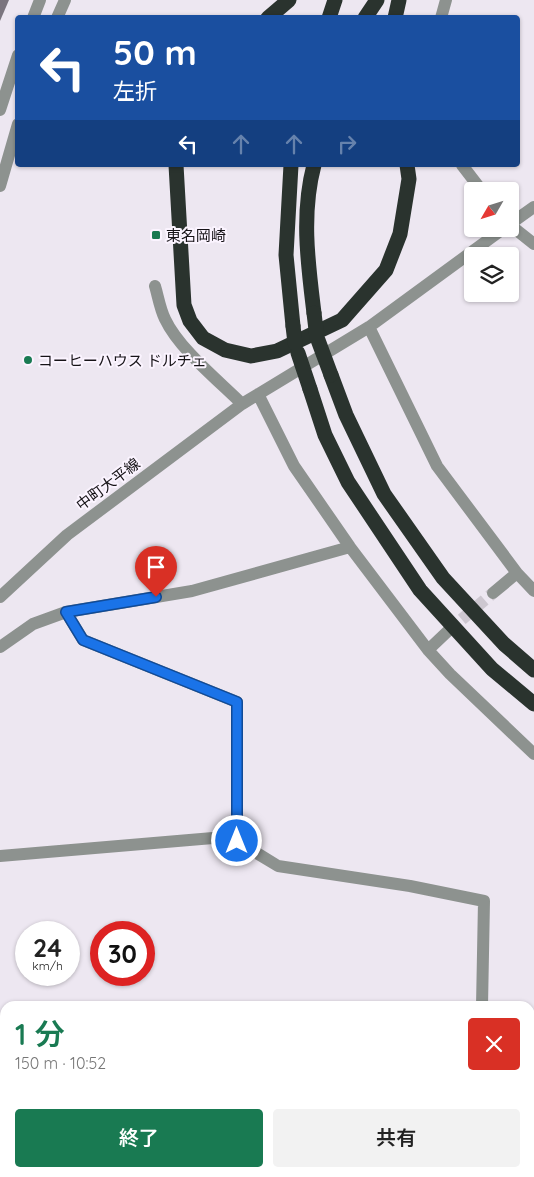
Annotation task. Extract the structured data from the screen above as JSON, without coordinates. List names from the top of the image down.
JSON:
{
  "streets": {
    "street": ["中町大平線"]
  },
  "places": {
    "transit": ["東名岡崎"],
    "other": ["コーヒーハウス ドルチェ"]
  },
  "north": "bottom left",
  "page": {
    "turn": ["50 m", "左折"],
    "speed": "24 km/h",
    "limit": "30",
    "heading": ["1 分", "150 m · 10:52"],
    "buttons": ["終了", "共有"]
  }
}
